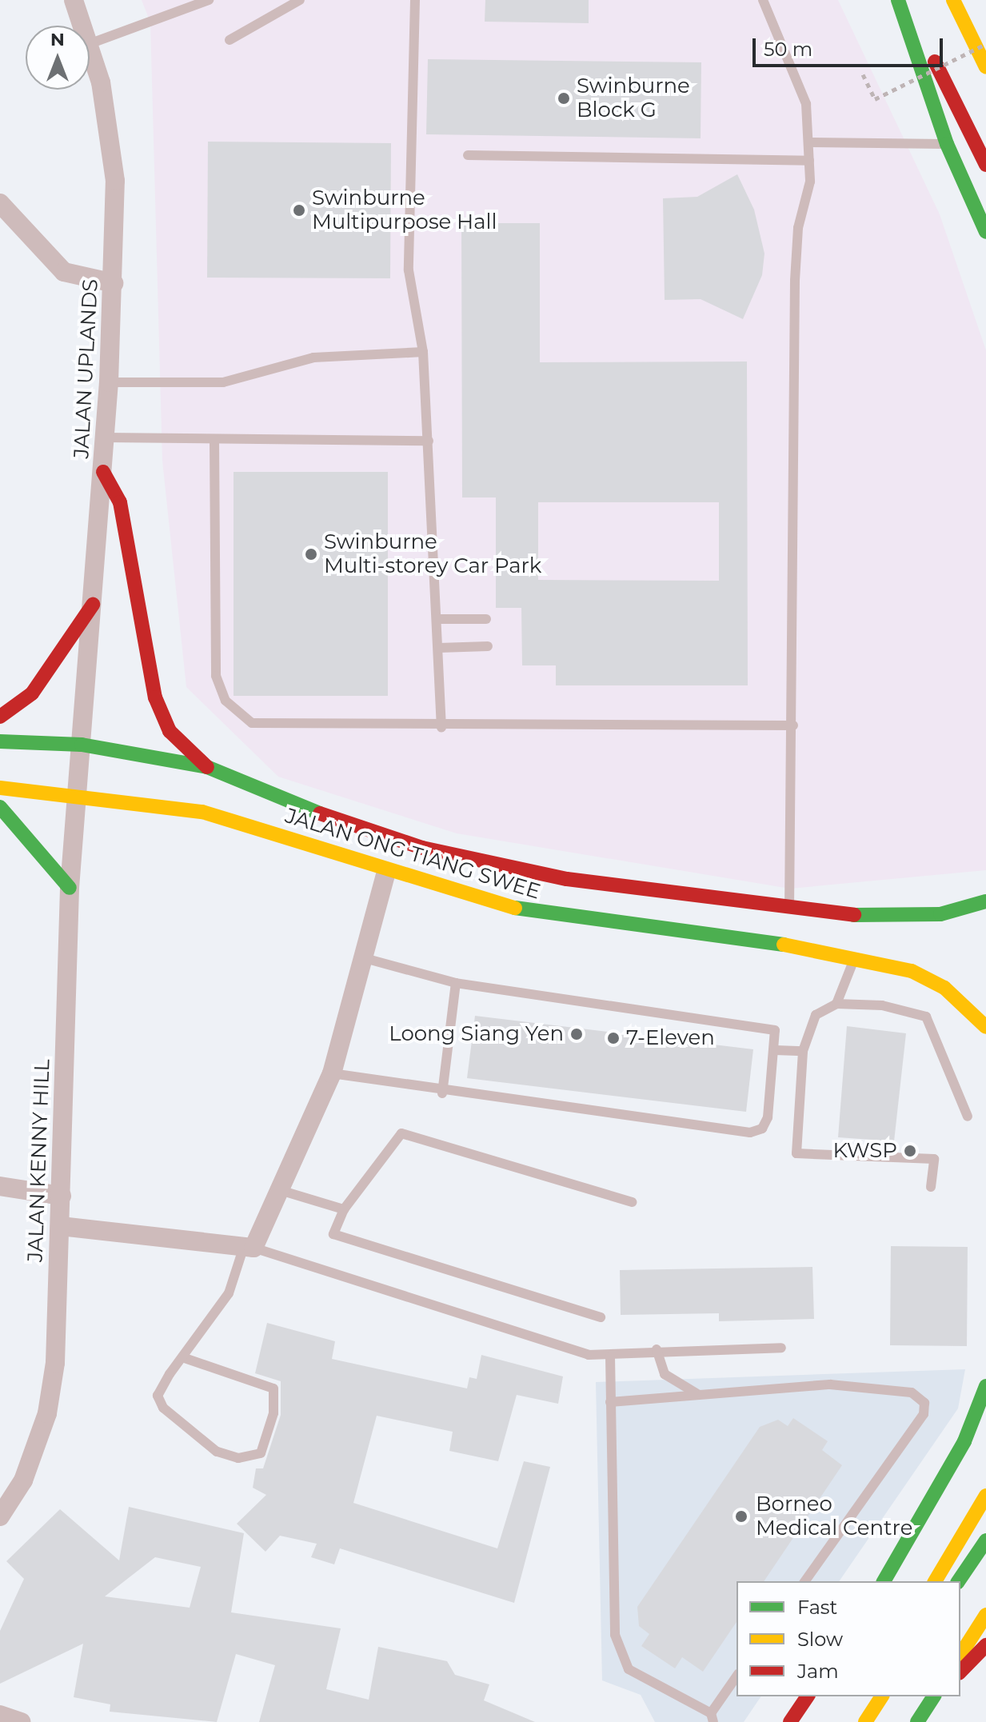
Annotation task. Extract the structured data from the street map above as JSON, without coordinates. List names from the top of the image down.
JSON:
{
  "streets": {
    "main road": ["JALAN ONG TIANG SWEE"],
    "street": ["JALAN UPLANDS", "JALAN KENNY HILL"]
  },
  "crossings": [
    ["JALAN UPLANDS", "JALAN ONG TIANG SWEE"],
    ["JALAN UPLANDS", "JALAN KENNY HILL"],
    ["JALAN ONG TIANG SWEE", "JALAN KENNY HILL"]
  ],
  "places": [
    "Swinburne Block G",
    "Swinburne Multipurpose Hall",
    "Swinburne Multi-storey Car Park",
    "Loong Siang Yen",
    "7-Eleven",
    "KWSP",
    "Borneo Medical Centre"
  ],
  "legend": ["Fast", "Slow", "Jam"],
  "scale_bar": "50 m",
  "north": "top"
}
